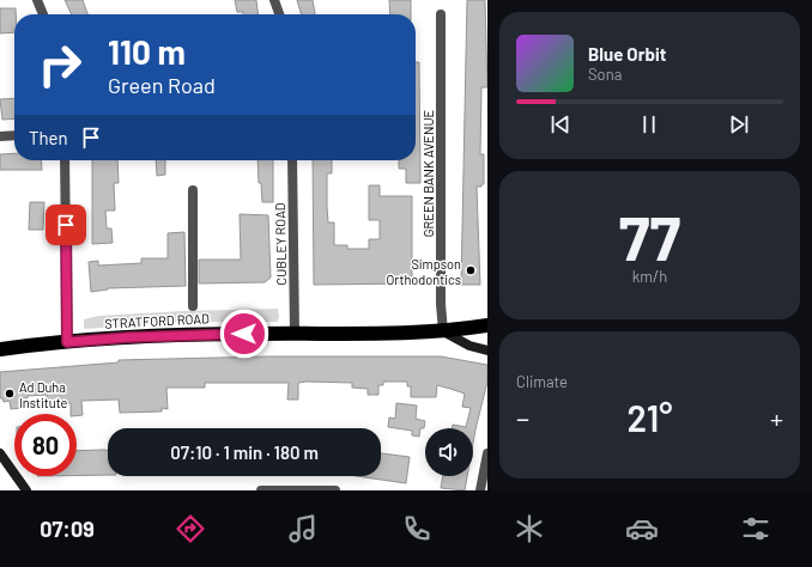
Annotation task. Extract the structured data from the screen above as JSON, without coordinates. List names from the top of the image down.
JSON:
{
  "streets": {
    "highway": ["STRATFORD ROAD"],
    "street": ["GREEN BANK AVENUE", "CUBLEY ROAD"]
  },
  "crossings": [
    ["GREEN BANK AVENUE", "STRATFORD ROAD"],
    ["CUBLEY ROAD", "STRATFORD ROAD"]
  ],
  "places": ["Simpson Orthodontics", "Ad Duha Institute"],
  "page": {
    "turn": ["110 m", "Green Road"],
    "song": ["Blue Orbit", "Sona"],
    "then": "Then",
    "tile": [
      ["77", "km/h"],
      "Climate"
    ],
    "heat": ["−", "21°", "+"],
    "limit": "80",
    "trip": "07:10 · 1 min · 180 m",
    "tabs": "07:09"
  }
}
